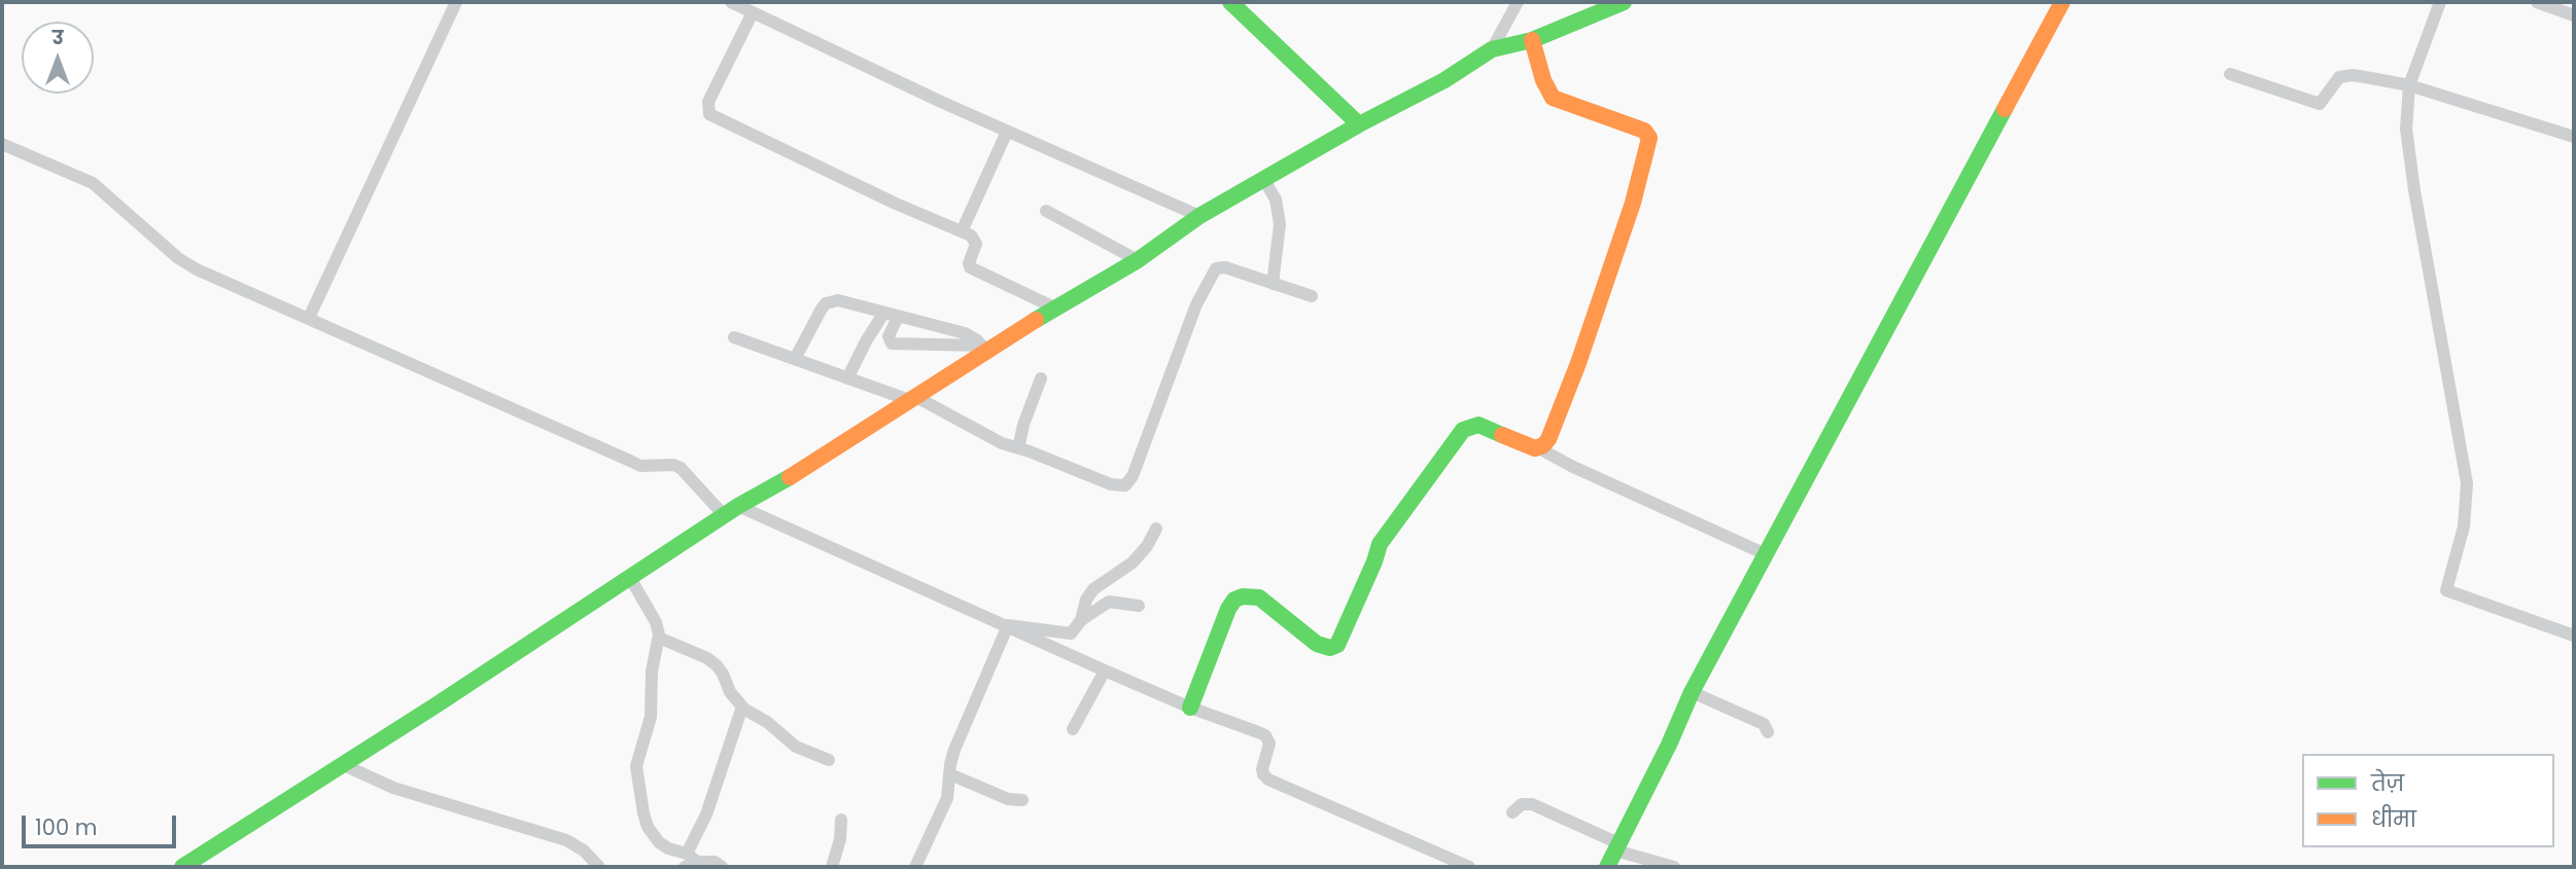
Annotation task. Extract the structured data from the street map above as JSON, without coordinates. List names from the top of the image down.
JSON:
{
  "legend": ["तेज़", "धीमा"],
  "scale_bar": "100 m",
  "north": "top"
}
